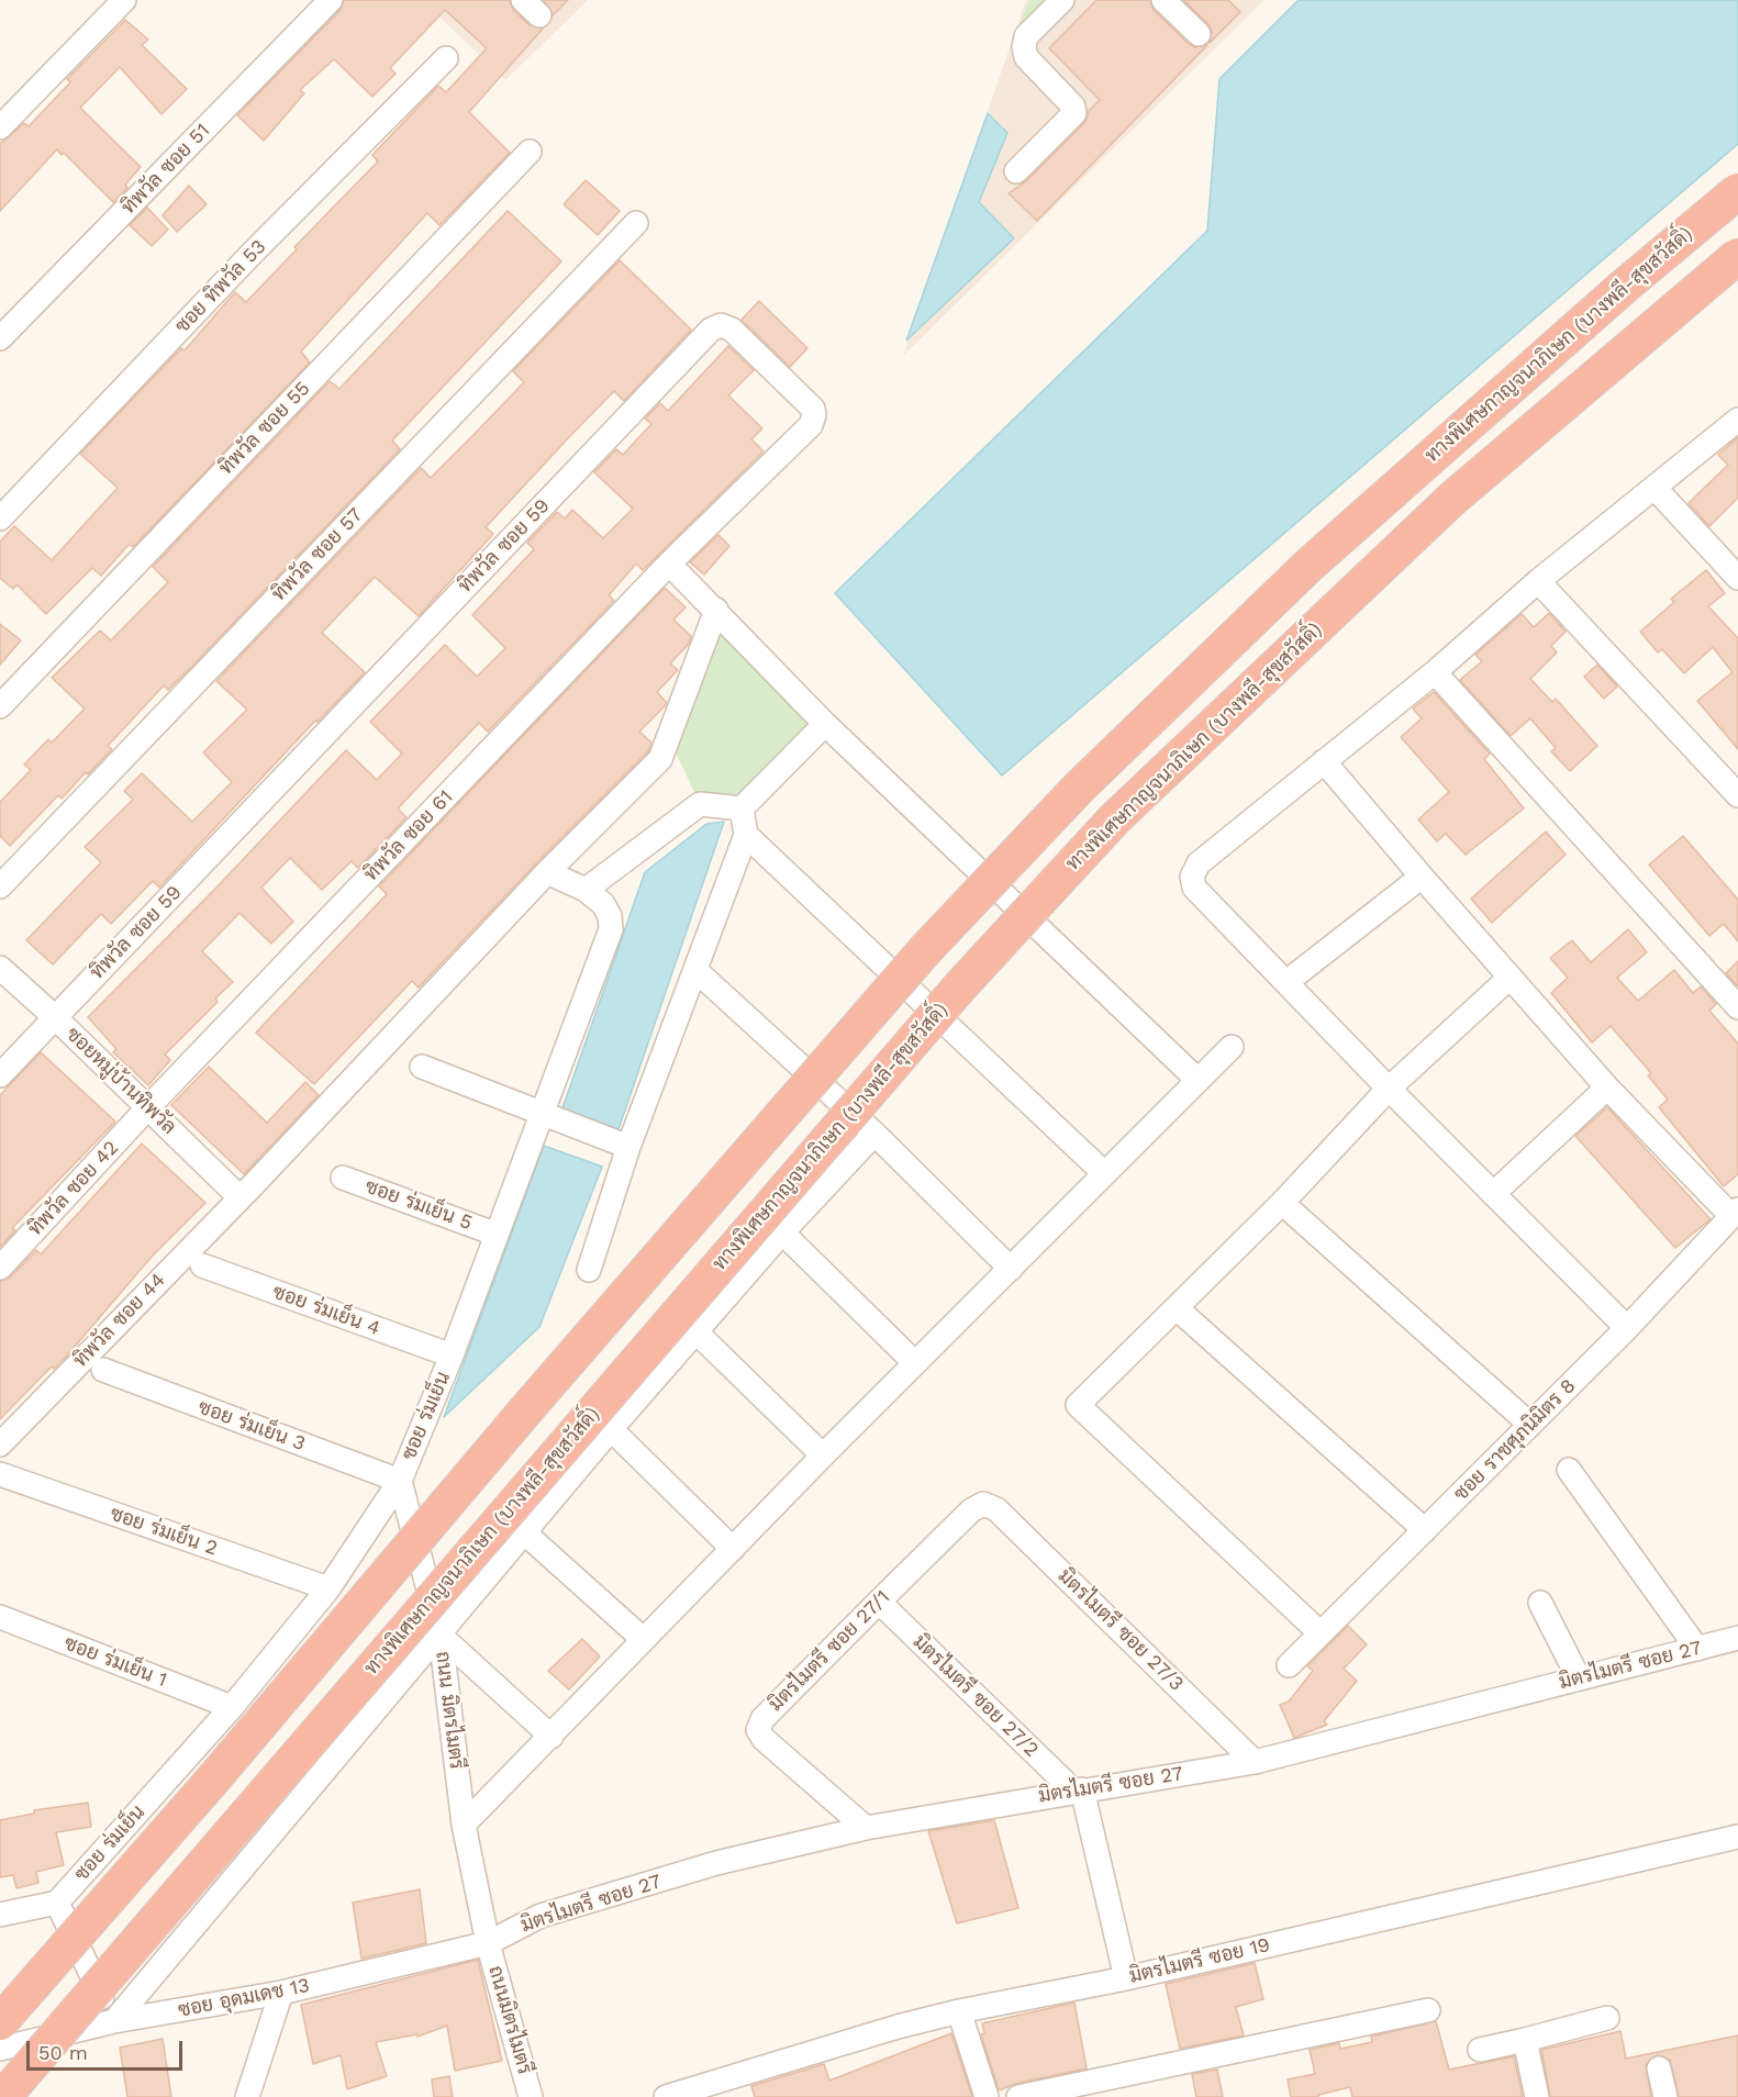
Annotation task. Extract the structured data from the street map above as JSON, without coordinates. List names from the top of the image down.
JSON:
{
  "streets": {
    "highway": ["ทางพิเศษกาญจนาภิเษก (บางพลี-สุขสวัสดิ์)"],
    "street": [
      "ทิพวัล ซอย 51",
      "ซอย ทิพวัล 53",
      "ทิพวัล ซอย 55",
      "ทิพวัล ซอย 59",
      "ทิพวัล ซอย 57",
      "ทิพวัล ซอย 61",
      "ซอยหมู่บ้านทิพวัล",
      "ทิพวัล ซอย 42",
      "ซอย ร่มเย็น 5",
      "ซอย ร่มเย็น 4",
      "ทิพวัล ซอย 44",
      "ซอย ร่มเย็น",
      "ซอย ร่มเย็น 3",
      "ซอย ราชศุภนิมิตร 8",
      "ซอย ร่มเย็น 2",
      "มิตรไมตรี ซอย 27/3",
      "มิตรไมตรี ซอย 27/1",
      "ซอย ร่มเย็น 1",
      "มิตรไมตรี ซอย 27",
      "มิตรไมตรี ซอย 27/2",
      "ถนน มิตรไมตรี",
      "มิตรไมตรี ซอย 19",
      "ซอย อุดมเดช 13",
      "ถนนมิตรไมตรี"
    ]
  },
  "crossings": [
    ["ทิพวัล ซอย 59", "ทิพวัล ซอย 61"],
    ["ทิพวัล ซอย 59", "ซอยหมู่บ้านทิพวัล"],
    ["ทิพวัล ซอย 61", "ซอยหมู่บ้านทิพวัล"],
    ["ทิพวัล ซอย 61", "ทิพวัล ซอย 42"],
    ["ซอยหมู่บ้านทิพวัล", "ทิพวัล ซอย 42"],
    ["ซอยหมู่บ้านทิพวัล", "ทิพวัล ซอย 44"],
    ["ซอย ร่มเย็น 5", "ซอย ร่มเย็น"],
    ["ซอย ร่มเย็น 4", "ซอย ร่มเย็น"],
    ["ทิพวัล ซอย 44", "ซอย ร่มเย็น"],
    ["ซอย ร่มเย็น", "ซอย ร่มเย็น 3"],
    ["ซอย ร่มเย็น", "ซอย ร่มเย็น 2"],
    ["ซอย ร่มเย็น", "ซอย ร่มเย็น 1"],
    ["ซอย ร่มเย็น", "ถนน มิตรไมตรี"],
    ["ซอย ร่มเย็น 3", "ถนน มิตรไมตรี"],
    ["มิตรไมตรี ซอย 27/3", "มิตรไมตรี ซอย 27/1"],
    ["มิตรไมตรี ซอย 27/3", "มิตรไมตรี ซอย 27"],
    ["มิตรไมตรี ซอย 27/1", "มิตรไมตรี ซอย 27"],
    ["มิตรไมตรี ซอย 27/1", "มิตรไมตรี ซอย 27/2"],
    ["มิตรไมตรี ซอย 27", "มิตรไมตรี ซอย 27/2"],
    ["มิตรไมตรี ซอย 27", "ถนน มิตรไมตรี"],
    ["มิตรไมตรี ซอย 27", "ซอย อุดมเดช 13"],
    ["มิตรไมตรี ซอย 27", "ถนนมิตรไมตรี"],
    ["ถนน มิตรไมตรี", "ซอย อุดมเดช 13"],
    ["ถนน มิตรไมตรี", "ถนนมิตรไมตรี"],
    ["ซอย อุดมเดช 13", "ถนนมิตรไมตรี"]
  ],
  "scale_bar": "50 m"
}
